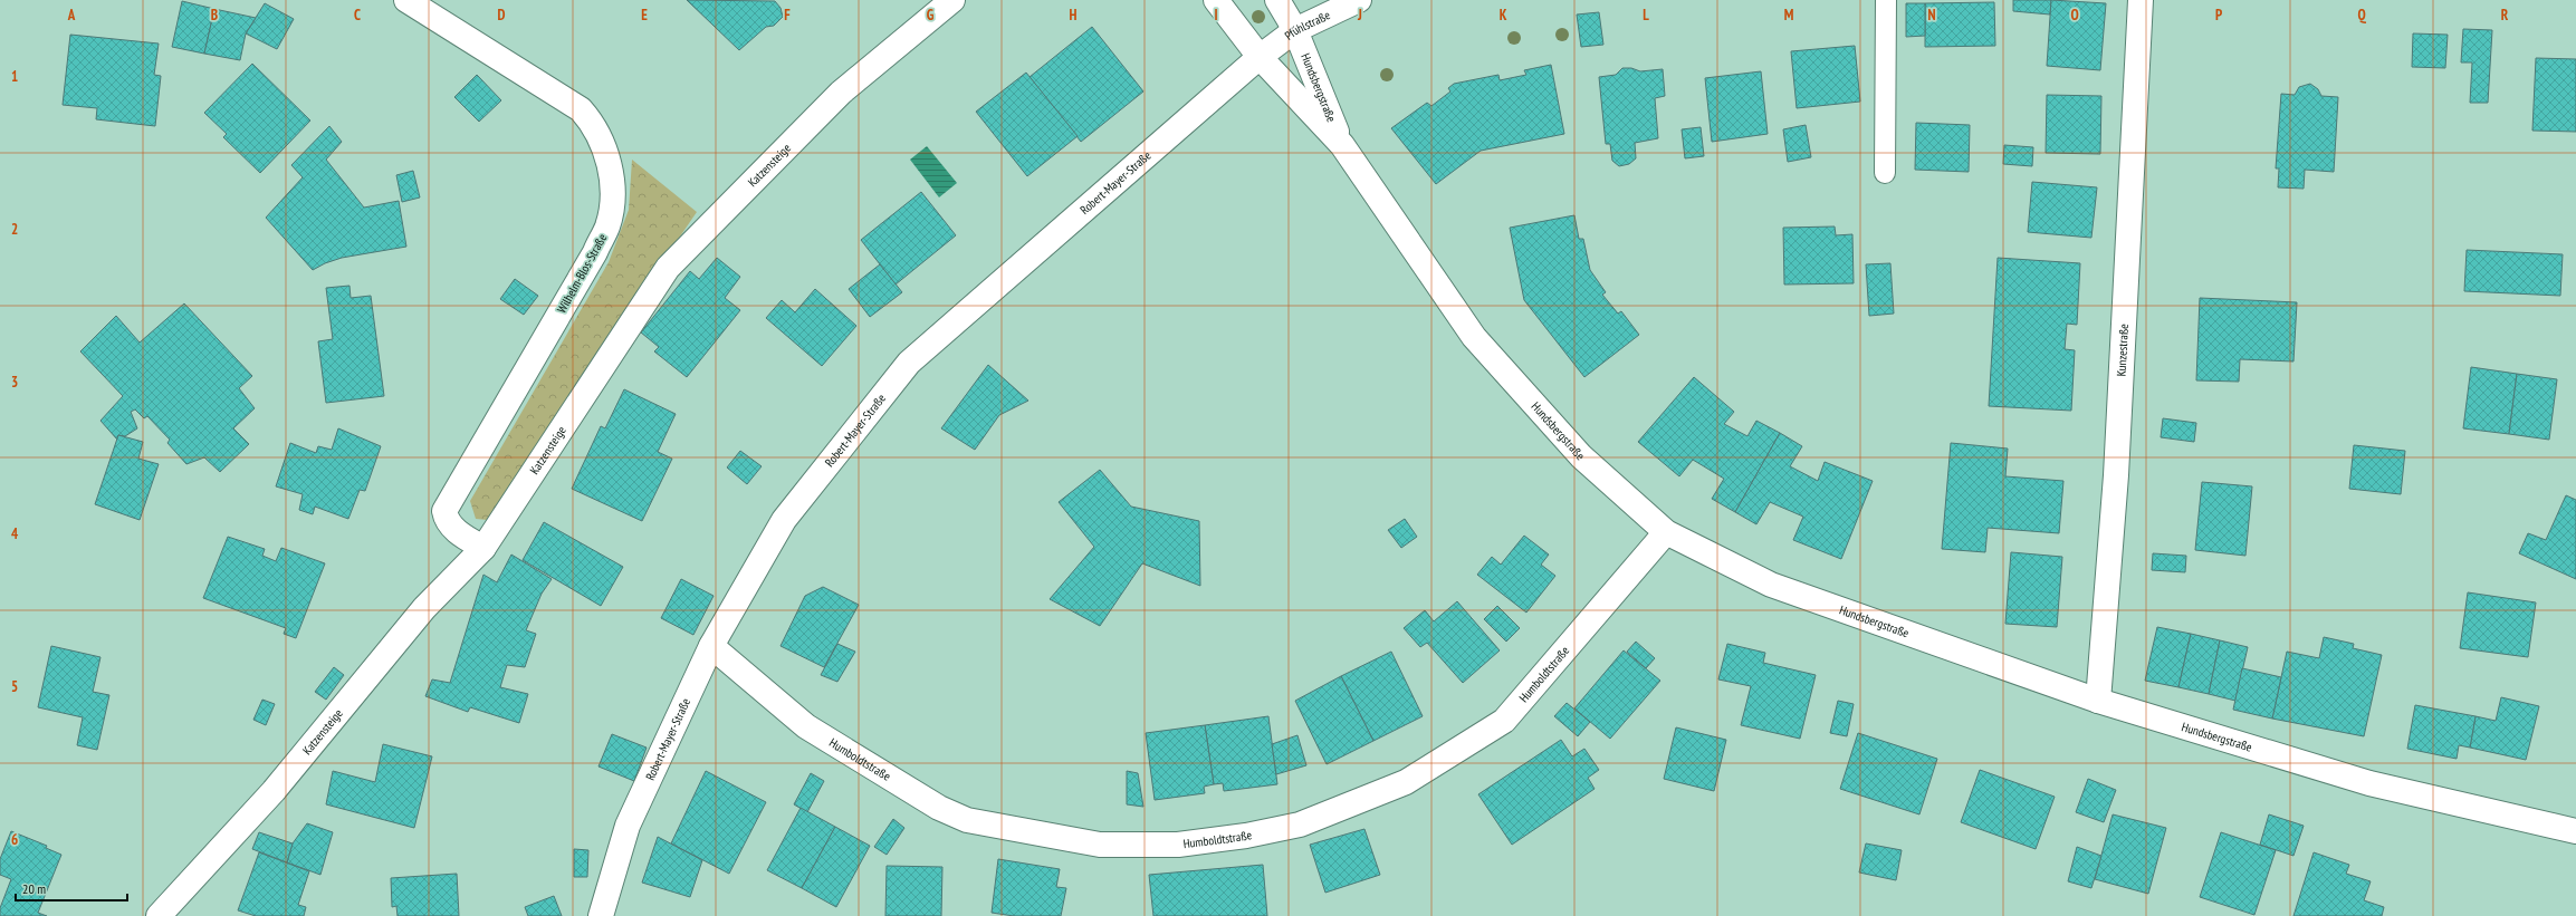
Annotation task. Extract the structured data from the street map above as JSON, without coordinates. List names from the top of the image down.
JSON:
{
  "streets": {
    "street": [
      "Pfühlstraße",
      "Hundsbergstraße",
      "Katzensteige",
      "Robert-Mayer-Straße",
      "Wilhelm-Blos-Straße",
      "Kunzestraße",
      "Humboldtstraße"
    ]
  },
  "crossings": [
    ["Pfühlstraße", "Hundsbergstraße"],
    ["Pfühlstraße", "Robert-Mayer-Straße"],
    ["Hundsbergstraße", "Robert-Mayer-Straße"],
    ["Hundsbergstraße", "Kunzestraße"],
    ["Hundsbergstraße", "Humboldtstraße"],
    ["Katzensteige", "Wilhelm-Blos-Straße"],
    ["Robert-Mayer-Straße", "Humboldtstraße"]
  ],
  "scale_bar": "20 m",
  "grid": {
    "columns": [
      "A",
      "B",
      "C",
      "D",
      "E",
      "F",
      "G",
      "H",
      "I",
      "J",
      "K",
      "L",
      "M",
      "N",
      "O",
      "P",
      "Q",
      "R"
    ],
    "rows": [
      "1",
      "2",
      "3",
      "4",
      "5",
      "6"
    ]
  }
}
